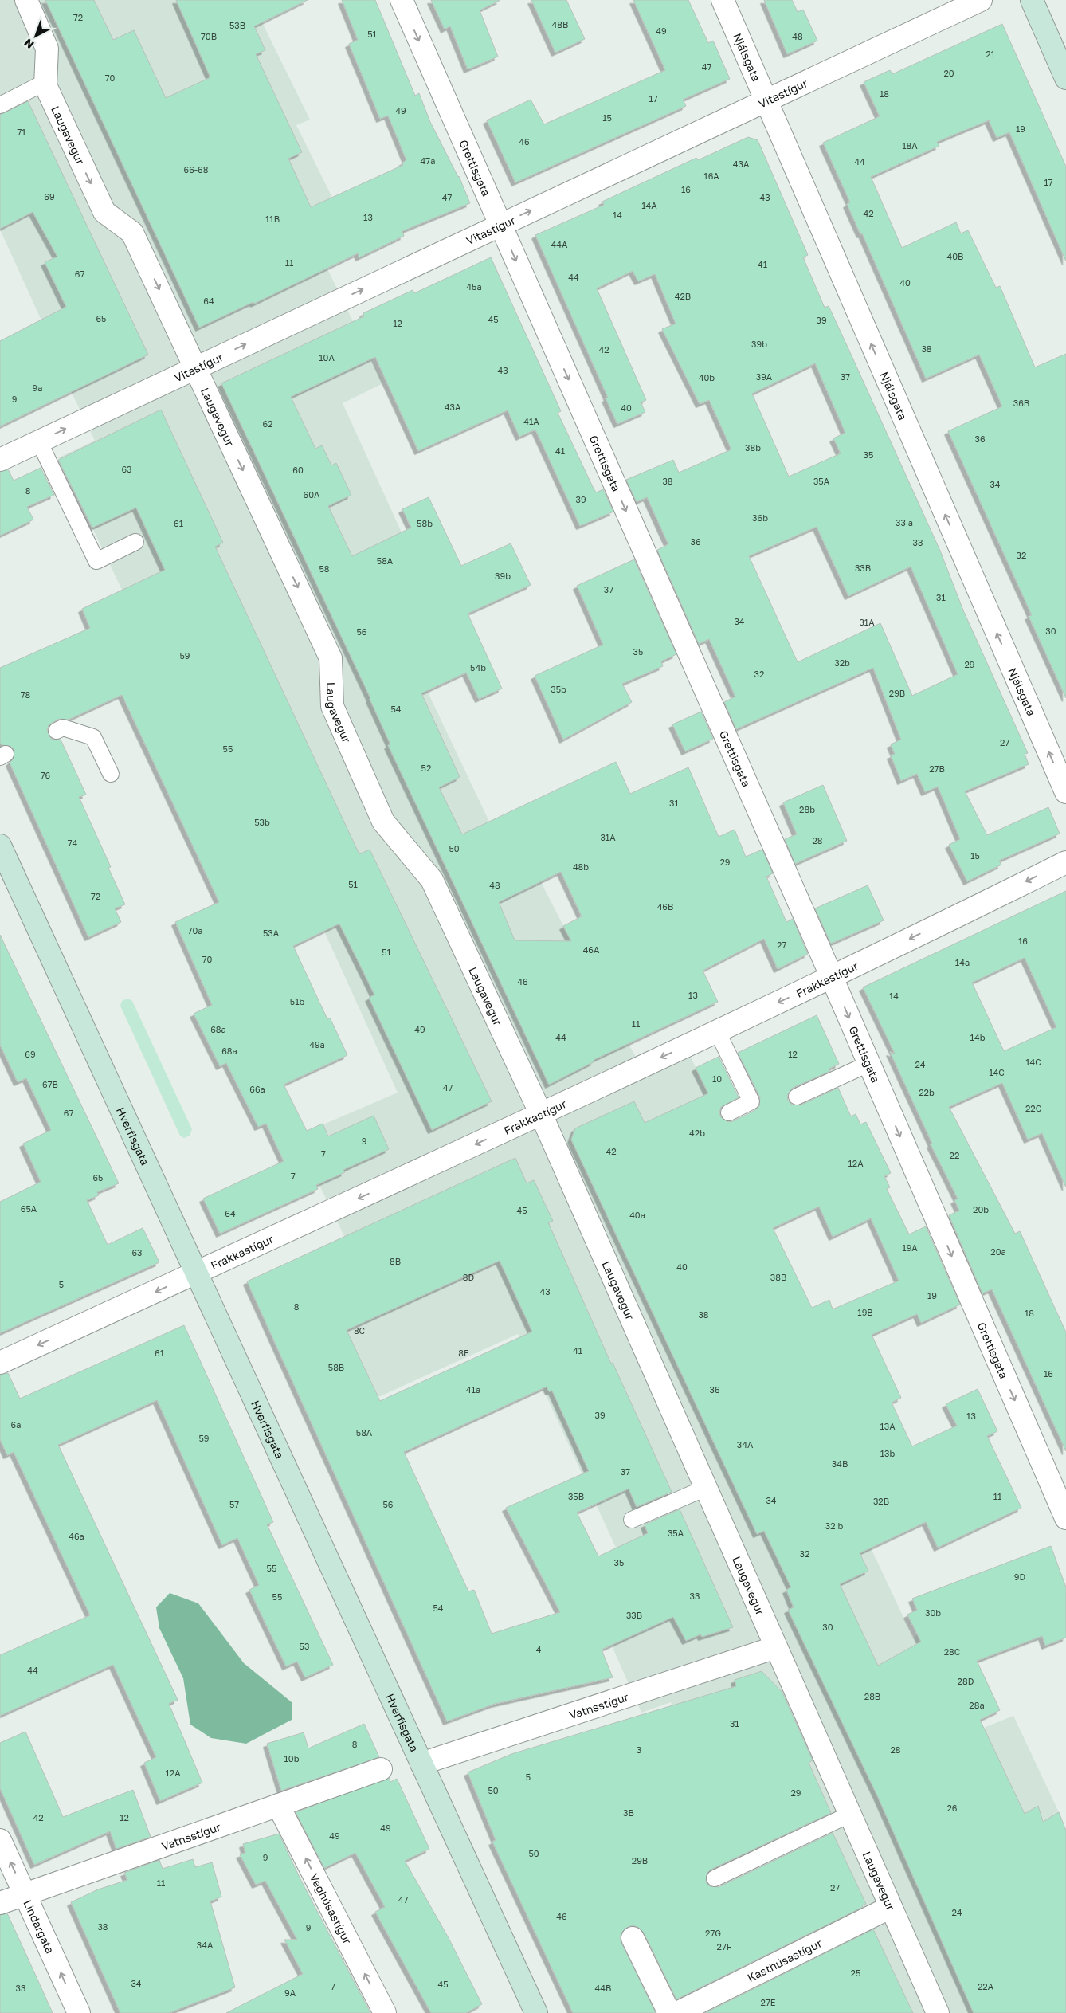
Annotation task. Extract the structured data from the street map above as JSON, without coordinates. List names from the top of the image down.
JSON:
{
  "streets": {
    "street": [
      "Njálsgata",
      "Vitastígur",
      "Laugavegur",
      "Grettisgata",
      "Frakkastígur",
      "Hverfisgata",
      "Vatnsstígur",
      "Veghúsastígur",
      "Lindargata",
      "Kasthúsastígur"
    ]
  },
  "crossings": [
    ["Njálsgata", "Vitastígur"],
    ["Vitastígur", "Laugavegur"],
    ["Vitastígur", "Grettisgata"],
    ["Laugavegur", "Frakkastígur"],
    ["Laugavegur", "Vatnsstígur"],
    ["Laugavegur", "Kasthúsastígur"],
    ["Grettisgata", "Frakkastígur"],
    ["Frakkastígur", "Hverfisgata"],
    ["Hverfisgata", "Vatnsstígur"],
    ["Vatnsstígur", "Veghúsastígur"],
    ["Vatnsstígur", "Lindargata"]
  ],
  "one_way": [
    "Njálsgata",
    "Vitastígur",
    "Laugavegur",
    "Grettisgata",
    "Frakkastígur",
    "Veghúsastígur",
    "Lindargata"
  ],
  "house_numbers": [
    "72",
    "48B",
    "53B",
    "49",
    "51",
    "70B",
    "48",
    "21",
    "47",
    "20",
    "70",
    "18",
    "17",
    "49",
    "15",
    "19",
    "71",
    "46",
    "18A",
    "47a",
    "44",
    "43A",
    "66-68",
    "16A",
    "17",
    "16",
    "69",
    "47",
    "43",
    "14A",
    "42",
    "14",
    "13",
    "11B",
    "44A",
    "40B",
    "11",
    "41",
    "67",
    "44",
    "40",
    "45a",
    "42B",
    "64",
    "65",
    "45",
    "39",
    "12",
    "39b",
    "38",
    "42",
    "10A",
    "43",
    "39A",
    "37",
    "40b",
    "9a",
    "9",
    "36B",
    "43A",
    "40",
    "41A",
    "62",
    "36",
    "38b",
    "41",
    "35",
    "63",
    "60",
    "38",
    "35A",
    "34",
    "8",
    "60A",
    "39",
    "36b",
    "33 a",
    "61",
    "58b",
    "36",
    "33",
    "32",
    "58A",
    "33B",
    "58",
    "39b",
    "37",
    "31",
    "34",
    "31A",
    "30",
    "56",
    "35",
    "59",
    "32b",
    "29",
    "54b",
    "32",
    "35b",
    "29B",
    "78",
    "54",
    "27",
    "55",
    "52",
    "27B",
    "76",
    "31",
    "28b",
    "53b",
    "31A",
    "28",
    "74",
    "50",
    "15",
    "29",
    "48b",
    "51",
    "48",
    "72",
    "46B",
    "70a",
    "53A",
    "16",
    "27",
    "46A",
    "51",
    "70",
    "14a",
    "46",
    "13",
    "14",
    "51b",
    "11",
    "68a",
    "49",
    "44",
    "14b",
    "49a",
    "68a",
    "69",
    "12",
    "14C",
    "24",
    "14C",
    "10",
    "67B",
    "47",
    "66a",
    "22b",
    "22C",
    "67",
    "42b",
    "9",
    "42",
    "7",
    "22",
    "12A",
    "7",
    "65",
    "65A",
    "20b",
    "45",
    "64",
    "40a",
    "19A",
    "20a",
    "63",
    "8B",
    "40",
    "8D",
    "38B",
    "5",
    "43",
    "19",
    "8",
    "19B",
    "18",
    "38",
    "8C",
    "41",
    "61",
    "8E",
    "58B",
    "16",
    "41a",
    "36",
    "39",
    "13",
    "6a",
    "13A",
    "58A",
    "59",
    "34A",
    "13b",
    "34B",
    "37",
    "35B",
    "11",
    "34",
    "32B",
    "57",
    "56",
    "32 b",
    "35A",
    "46a",
    "32",
    "35",
    "55",
    "9D",
    "33",
    "55",
    "54",
    "30b",
    "33B",
    "30",
    "53",
    "4",
    "28C",
    "44",
    "28D",
    "28B",
    "28a",
    "31",
    "8",
    "3",
    "28",
    "10b",
    "12A",
    "5",
    "50",
    "29",
    "26",
    "3B",
    "42",
    "12",
    "49",
    "49",
    "50",
    "9",
    "29B",
    "11",
    "27",
    "47",
    "24",
    "46",
    "38",
    "9",
    "27G",
    "34A",
    "27F",
    "25",
    "34",
    "45",
    "7",
    "22A",
    "33",
    "44B",
    "9A",
    "27E"
  ],
  "north": "bottom left"
}
